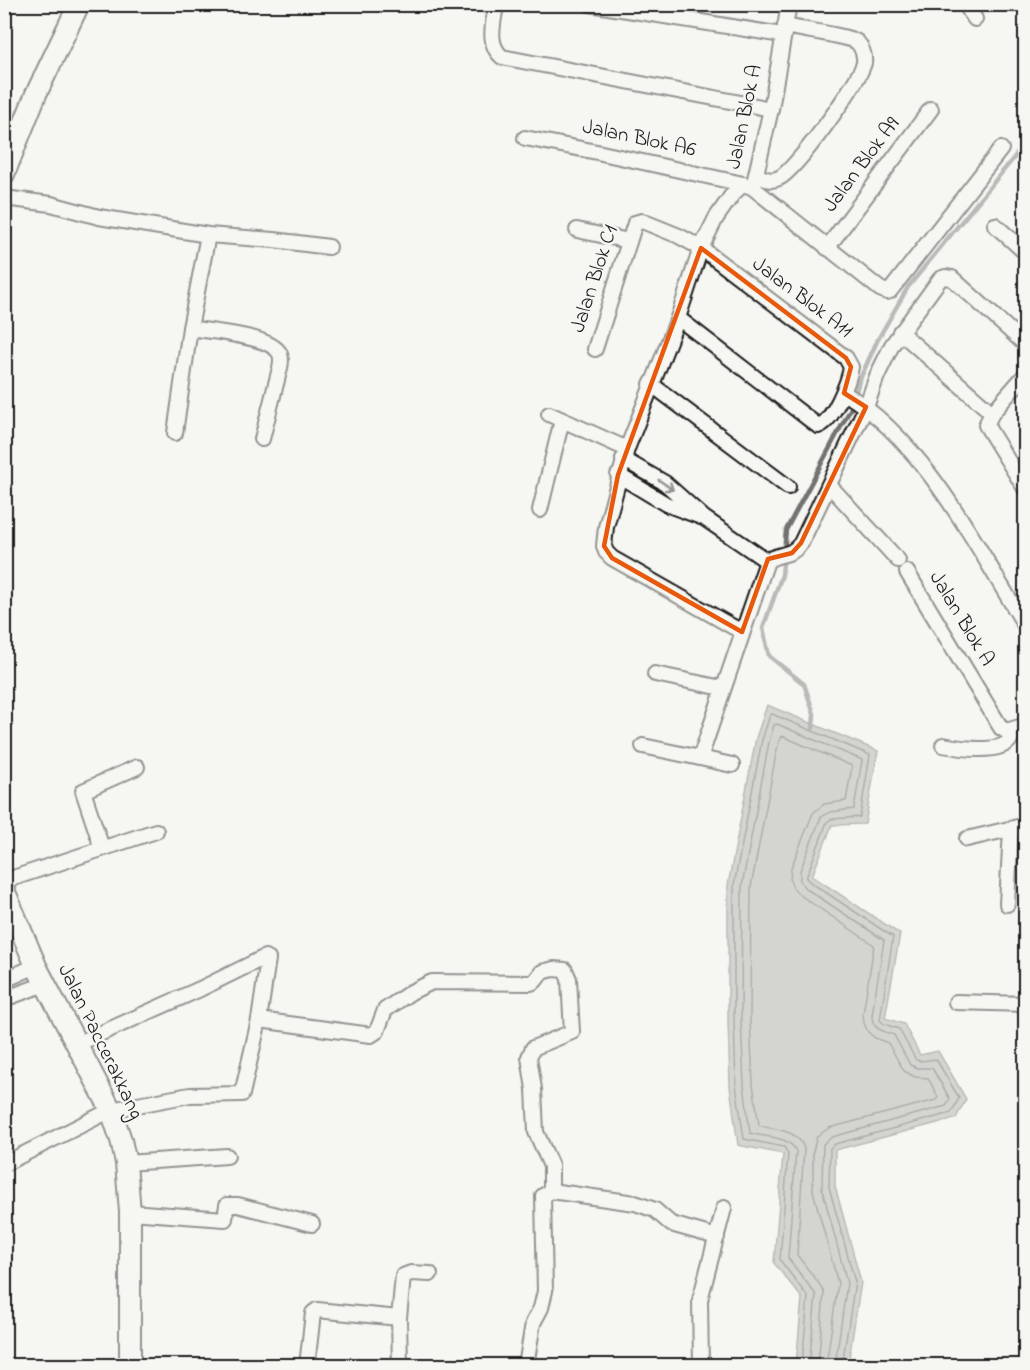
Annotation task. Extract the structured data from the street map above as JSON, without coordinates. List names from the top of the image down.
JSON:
{
  "streets": {
    "main road": ["Jalan Paccerakkang"],
    "street": [
      "Jalan Blok A",
      "Jalan Blok A6",
      "Jalan Blok A9",
      "Jalan Blok C1",
      "Jalan Blok A11"
    ]
  },
  "crossings": [
    ["Jalan Blok A", "Jalan Blok A6"],
    ["Jalan Blok A", "Jalan Blok C1"],
    ["Jalan Blok A", "Jalan Blok A11"],
    ["Jalan Blok A6", "Jalan Blok A9"],
    ["Jalan Blok C1", "Jalan Blok A11"]
  ]
}
